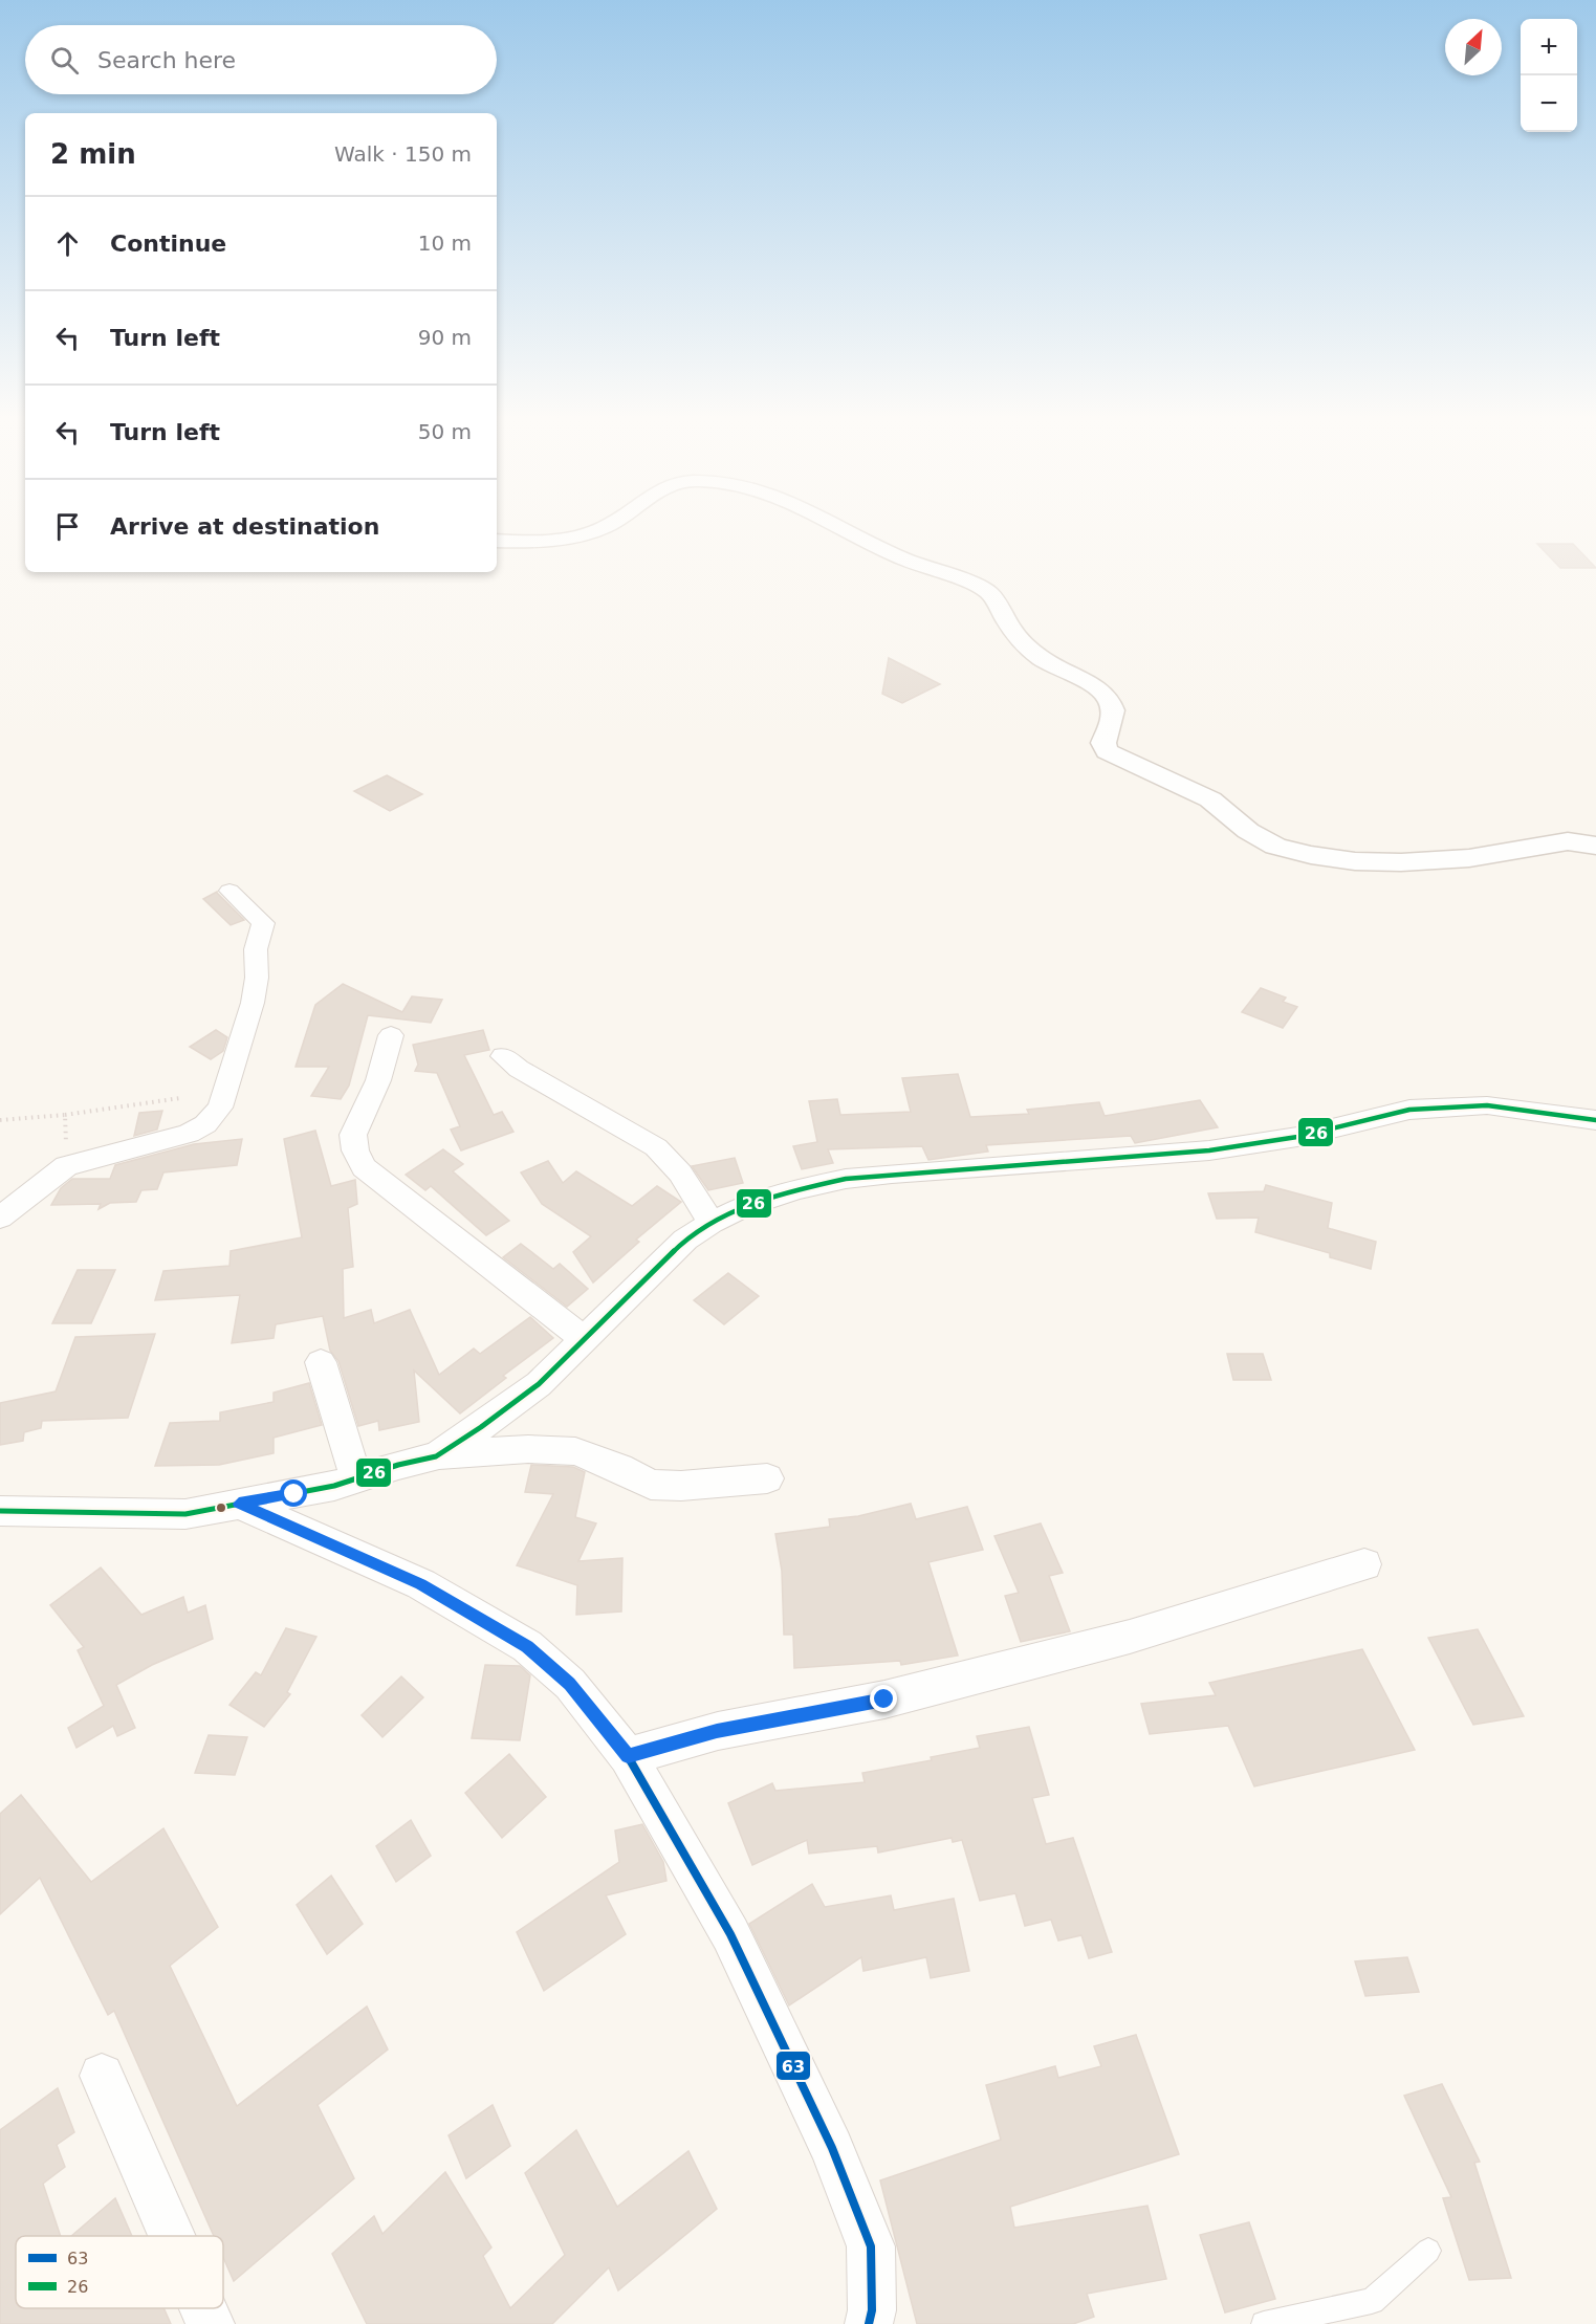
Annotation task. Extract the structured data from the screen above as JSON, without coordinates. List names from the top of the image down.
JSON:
{
  "lines": ["transit line 26", "transit line 63"],
  "legend": ["63", "26"],
  "north": "top right",
  "page": {
    "map_buttons": ["+", "−"],
    "search": "Search here",
    "heading": ["2 min", "Walk · 150 m"],
    "list": [
      ["Continue", "10 m"],
      ["Turn left", "90 m"],
      ["Turn left", "50 m"],
      "Arrive at destination"
    ]
  }
}
